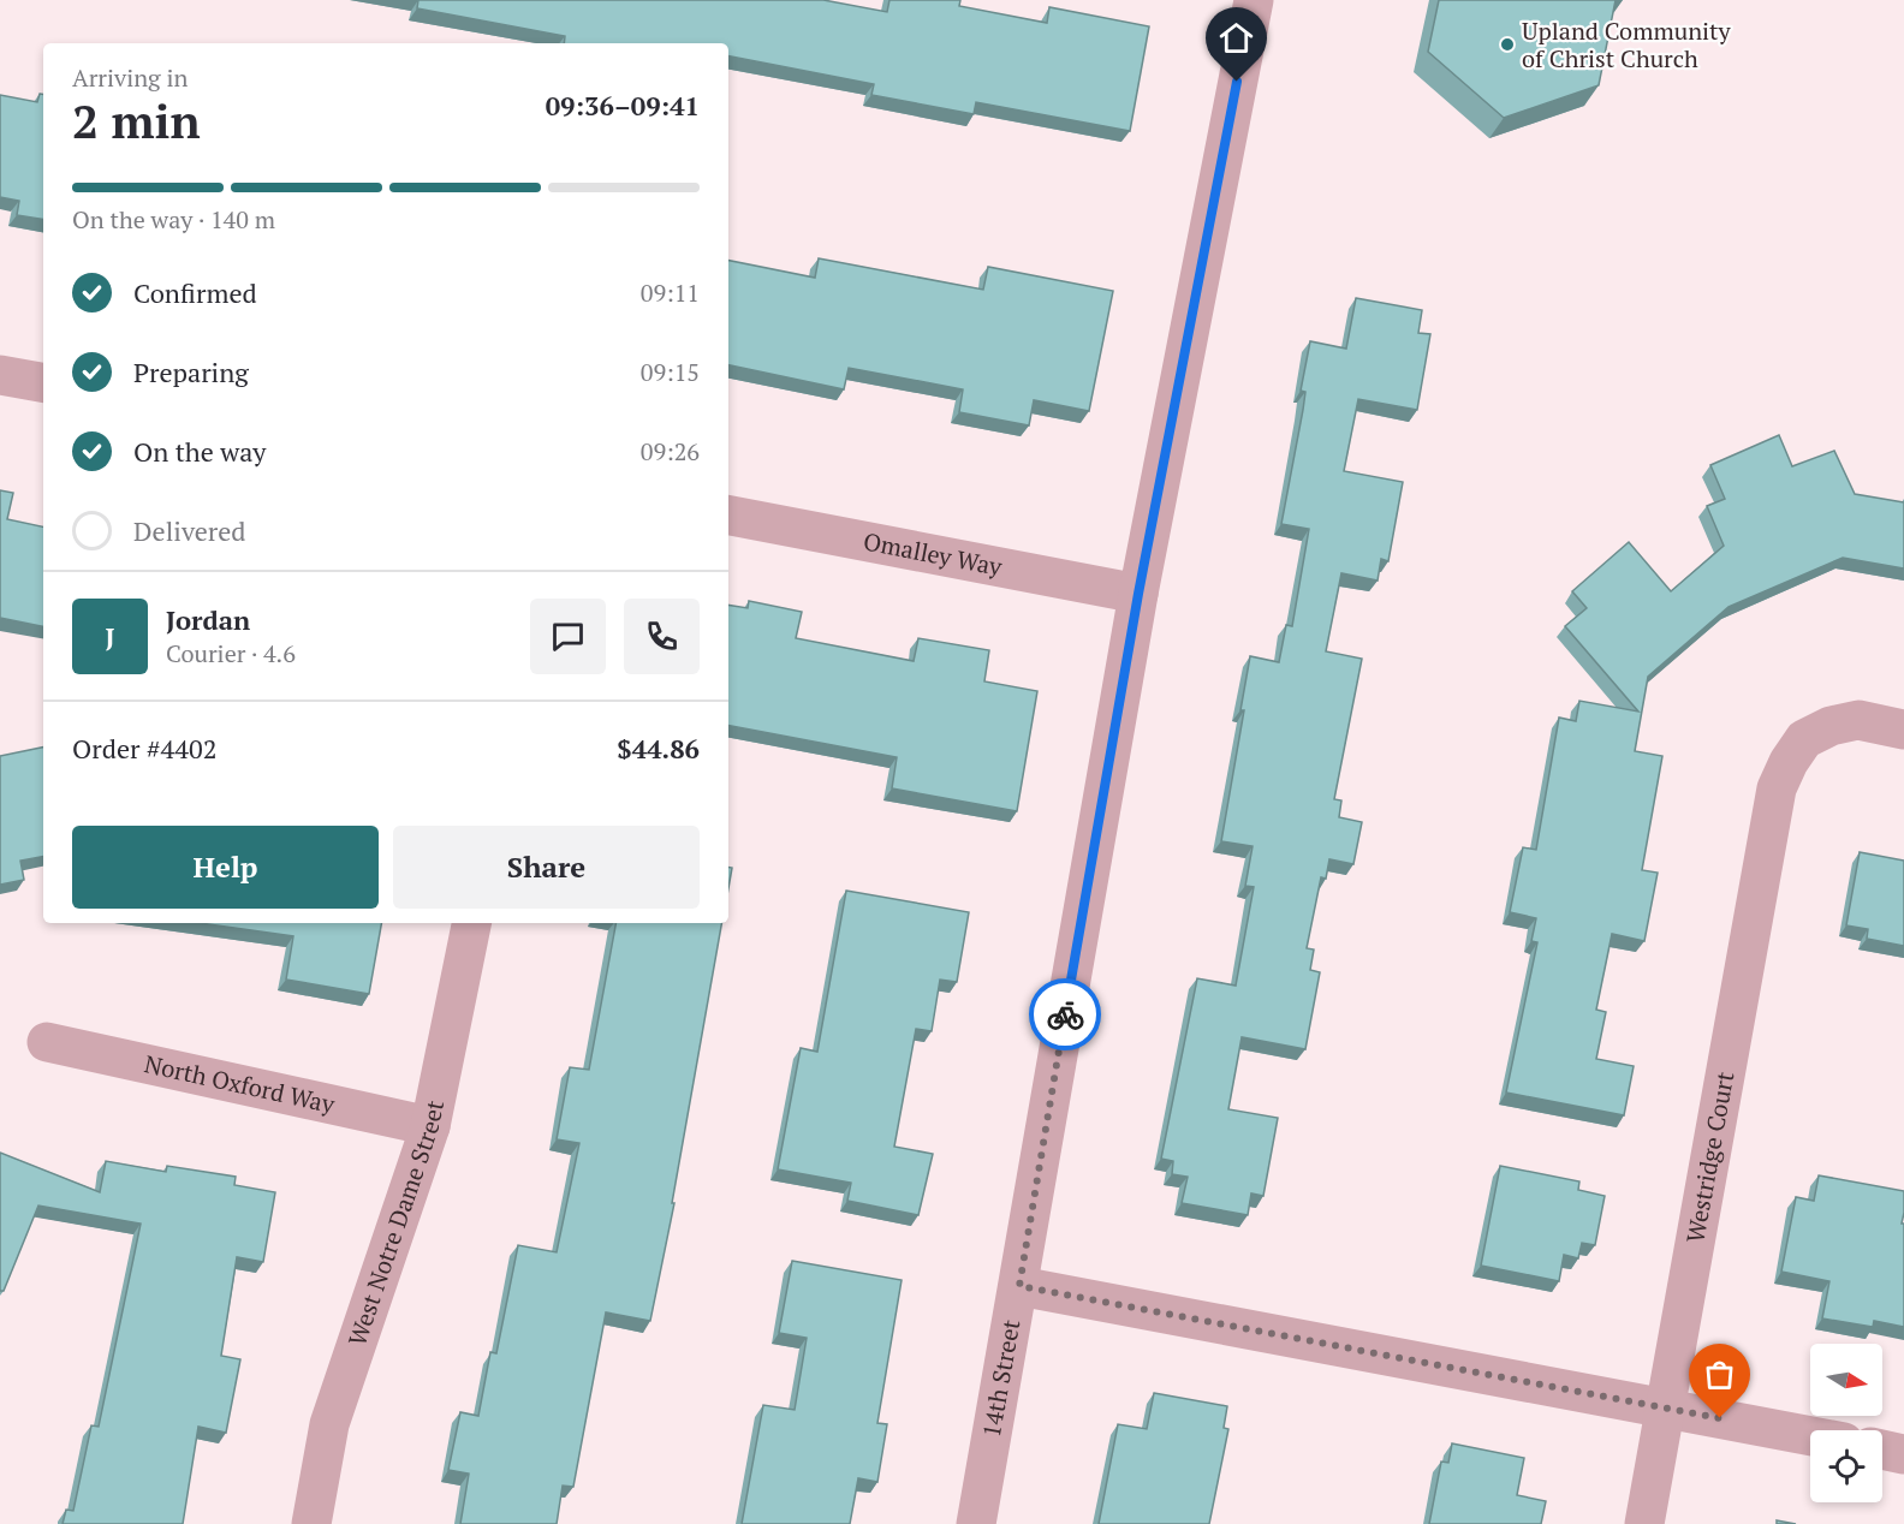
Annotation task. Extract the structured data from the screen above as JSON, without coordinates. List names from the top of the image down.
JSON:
{
  "streets": {
    "street": [
      "Omalley Way",
      "North Oxford Way",
      "Westridge Court",
      "West Notre Dame Street",
      "14th Street"
    ]
  },
  "crossings": [
    ["Omalley Way", "14th Street"],
    ["North Oxford Way", "West Notre Dame Street"]
  ],
  "places": ["Upland Community of Christ Church"],
  "north": "right",
  "page": {
    "heading": ["2 min", "Arriving in", "09:36–09:41"],
    "panel": [
      "Jordan",
      "Courier · 4.6",
      "Order #4402",
      "$44.86"
    ],
    "bar": "On the way · 140 m",
    "list": [
      ["Confirmed", "09:11"],
      ["Preparing", "09:15"],
      ["On the way", "09:26"],
      "Delivered"
    ],
    "round": "J",
    "buttons": ["Help", "Share"]
  }
}
